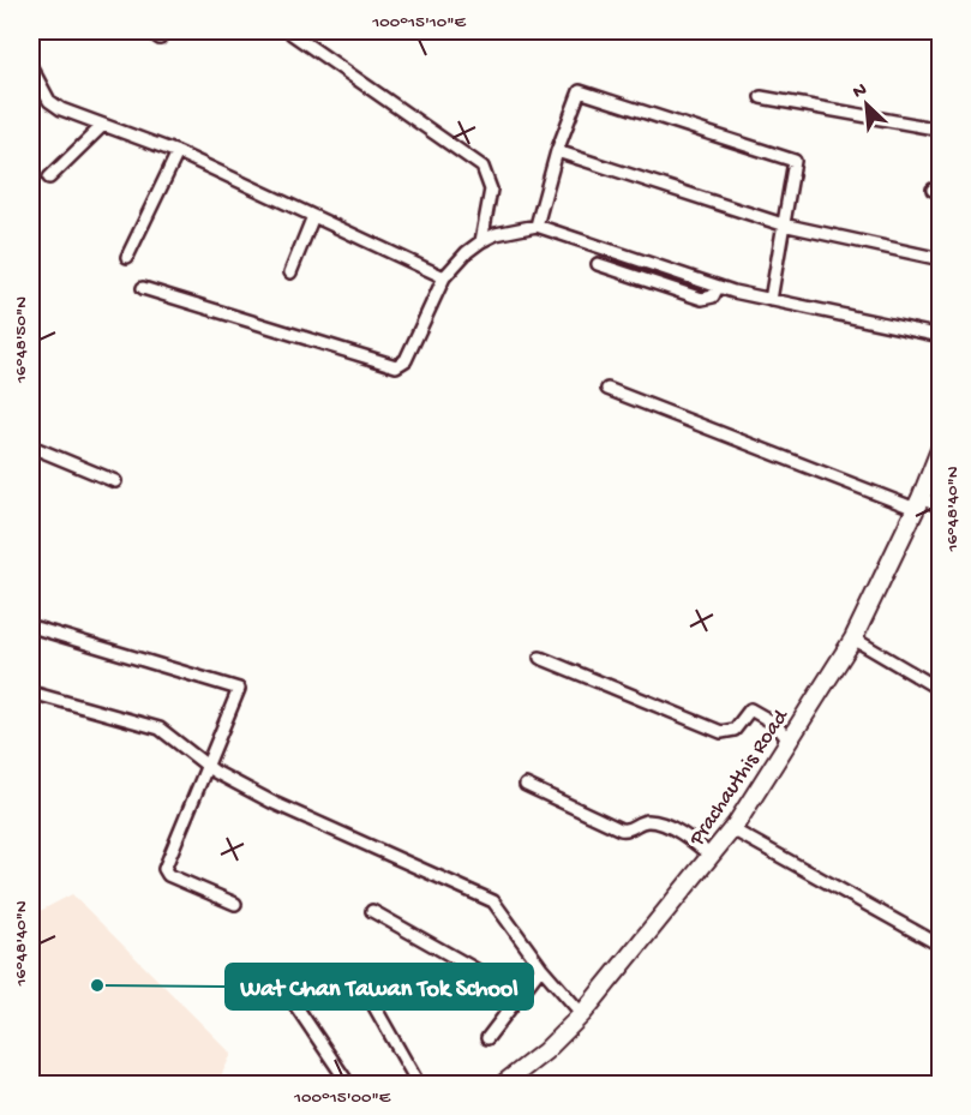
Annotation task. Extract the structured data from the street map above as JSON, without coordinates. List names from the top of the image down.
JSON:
{
  "streets": {
    "street": ["Prachauthis Road"]
  },
  "places": ["Wat Chan Tawan Tok School"],
  "north": "top left",
  "coordinates": [
    "100°15'10\"E",
    "16°48'50\"N",
    "16°48'40\"N",
    "100°15'00\"E"
  ]
}
